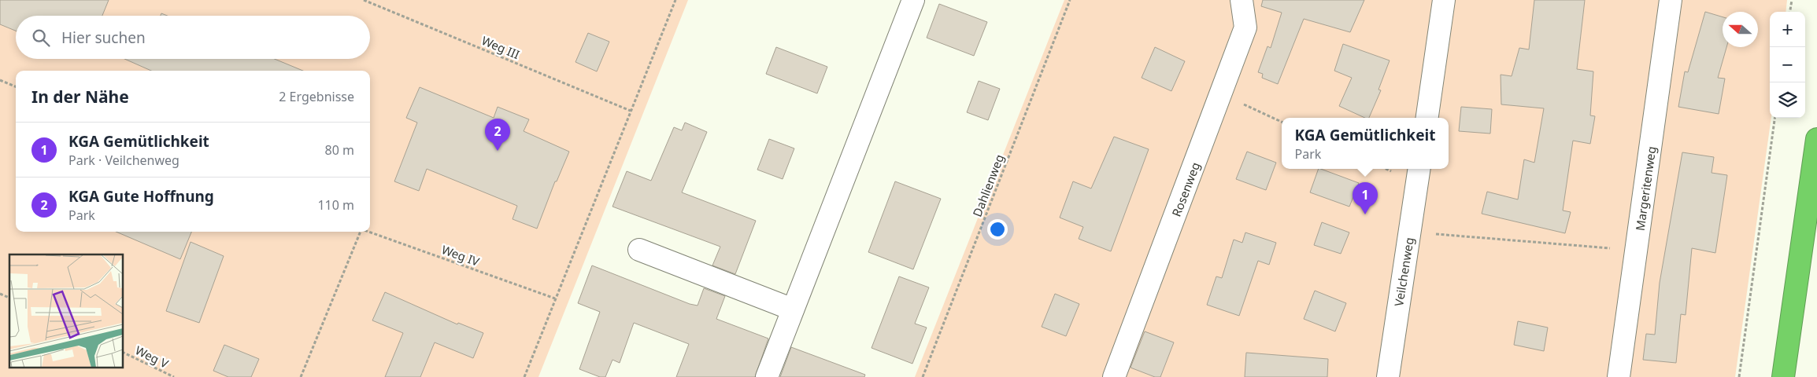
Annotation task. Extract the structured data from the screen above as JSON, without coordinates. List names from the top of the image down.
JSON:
{
  "streets": {
    "street": ["Margeritenweg", "Rosenweg", "Veilchenweg"],
    "path": [
      "Weg III",
      "Dahlienweg",
      "Weg IV",
      "Weg V"
    ]
  },
  "north": "left",
  "page": {
    "map_buttons": ["+", "−"],
    "search": "Hier suchen",
    "heading": ["In der Nähe", "2 Ergebnisse"],
    "popup": ["KGA Gemütlichkeit", "Park"],
    "pins": ["2", "1"],
    "list": [
      {
        "mark": "1",
        "name": "KGA Gemütlichkeit",
        "note": "Park · Veilchenweg",
        "value": "80 m"
      },
      {
        "mark": "2",
        "name": "KGA Gute Hoffnung",
        "note": "Park",
        "value": "110 m"
      }
    ]
  }
}
